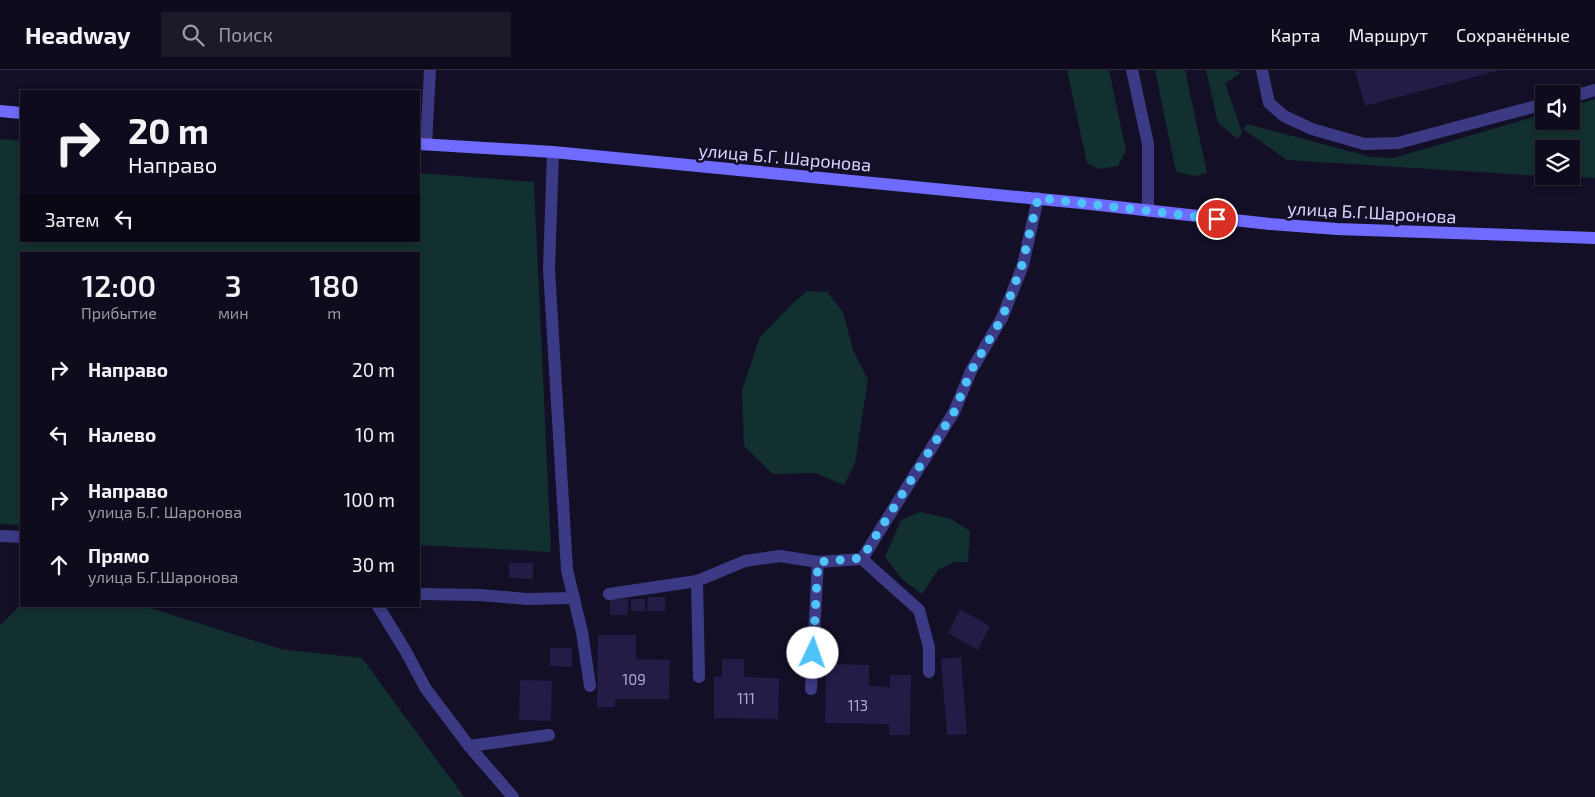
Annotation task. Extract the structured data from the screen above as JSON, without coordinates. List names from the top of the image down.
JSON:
{
  "streets": {
    "main road": ["улица Б.Г. Шаронова", "улица Б.Г.Шаронова"]
  },
  "crossings": [
    ["улица Б.Г. Шаронова", "улица Б.Г.Шаронова"]
  ],
  "house_numbers": ["109", "111", "113"],
  "page": {
    "header": "Headway",
    "search": "Поиск",
    "nav": ["Карта", "Маршрут", "Сохранённые"],
    "turn": ["20 m", "Направо"],
    "then": "Затем",
    "eta": [
      "12:00",
      "Прибытие",
      "3",
      "мин",
      "180",
      "m"
    ],
    "list": [
      {
        "name": "Направо",
        "value": "20 m"
      },
      {
        "name": "Налево",
        "value": "10 m"
      },
      {
        "name": "Направо",
        "note": "улица Б.Г. Шаронова",
        "value": "100 m"
      },
      {
        "name": "Прямо",
        "note": "улица Б.Г.Шаронова",
        "value": "30 m"
      }
    ]
  }
}
